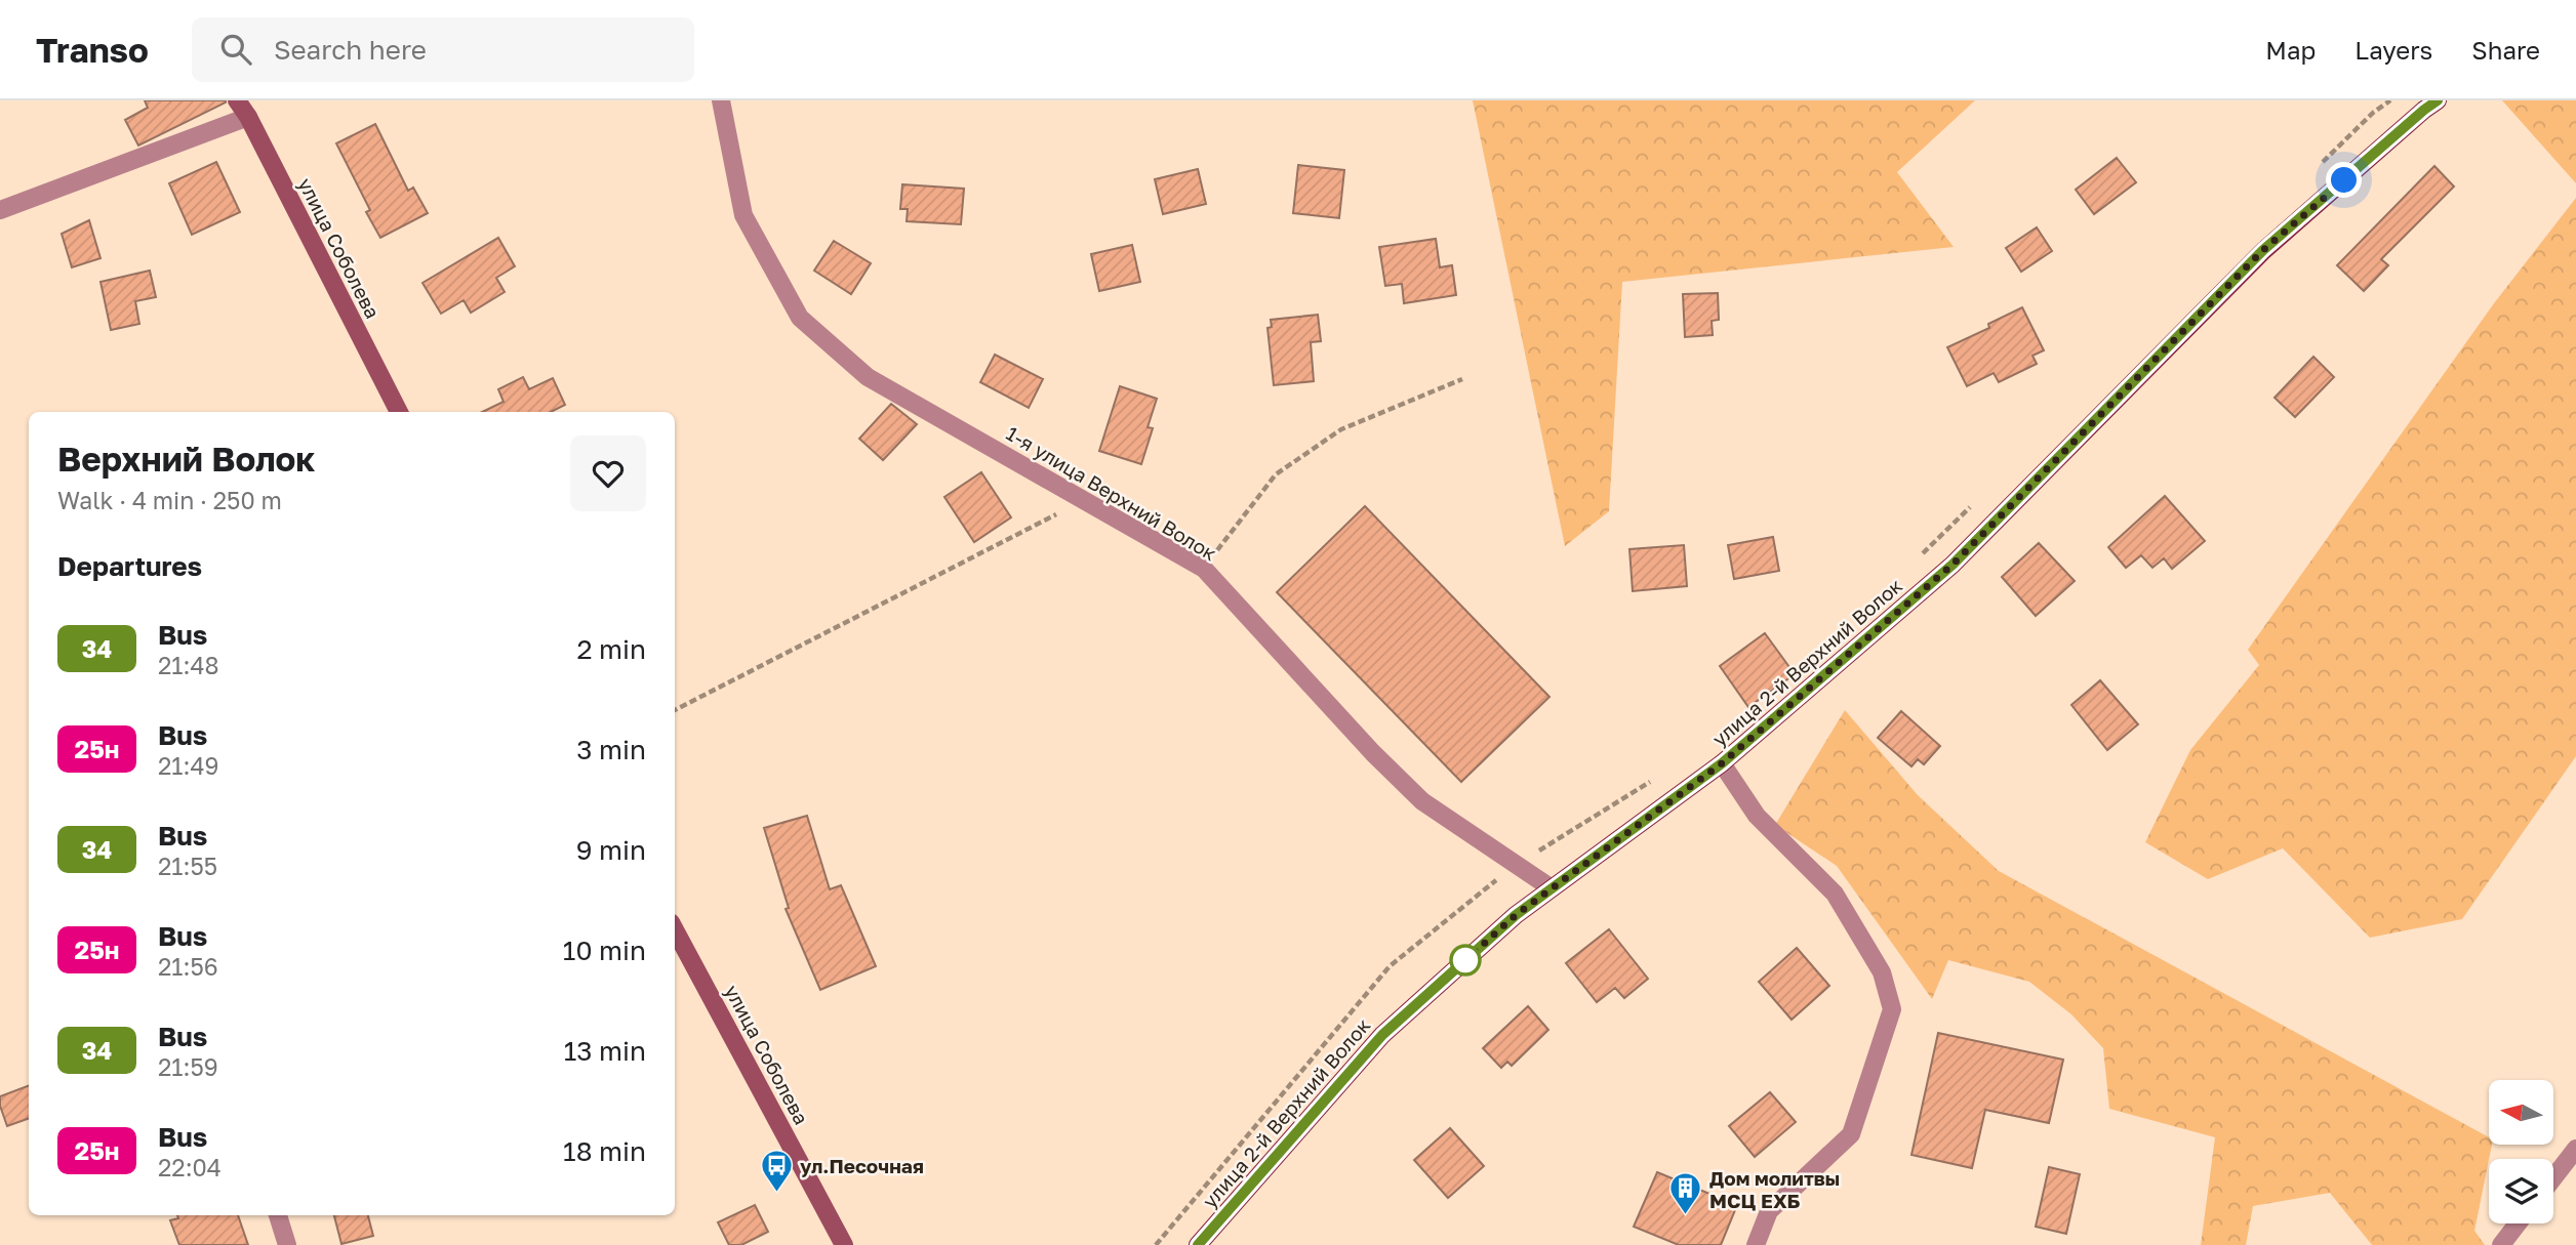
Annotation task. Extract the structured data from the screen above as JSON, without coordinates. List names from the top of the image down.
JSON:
{
  "streets": {
    "main road": ["улица 2-й Верхний Волок"],
    "street": ["улица Соболева", "1-я улица Верхний Волок"]
  },
  "crossings": [
    ["1-я улица Верхний Волок", "улица 2-й Верхний Волок"]
  ],
  "places": {
    "bus stop": ["ул.Песочная"],
    "building": ["Дом молитвы МСЦ ЕХБ"]
  },
  "lines": ["bus line 34"],
  "north": "left",
  "page": {
    "header": "Transo",
    "search": "Search here",
    "nav": ["Map", "Layers", "Share"],
    "heading": [
      ["Верхний Волок", "Walk · 4 min · 250 m"],
      "Departures"
    ],
    "list": [
      {
        "mark": "34",
        "name": "Bus",
        "note": "21:48",
        "value": "2 min"
      },
      {
        "mark": "25н",
        "name": "Bus",
        "note": "21:49",
        "value": "3 min"
      },
      {
        "mark": "34",
        "name": "Bus",
        "note": "21:55",
        "value": "9 min"
      },
      {
        "mark": "25н",
        "name": "Bus",
        "note": "21:56",
        "value": "10 min"
      },
      {
        "mark": "34",
        "name": "Bus",
        "note": "21:59",
        "value": "13 min"
      },
      {
        "mark": "25н",
        "name": "Bus",
        "note": "22:04",
        "value": "18 min"
      }
    ]
  }
}
